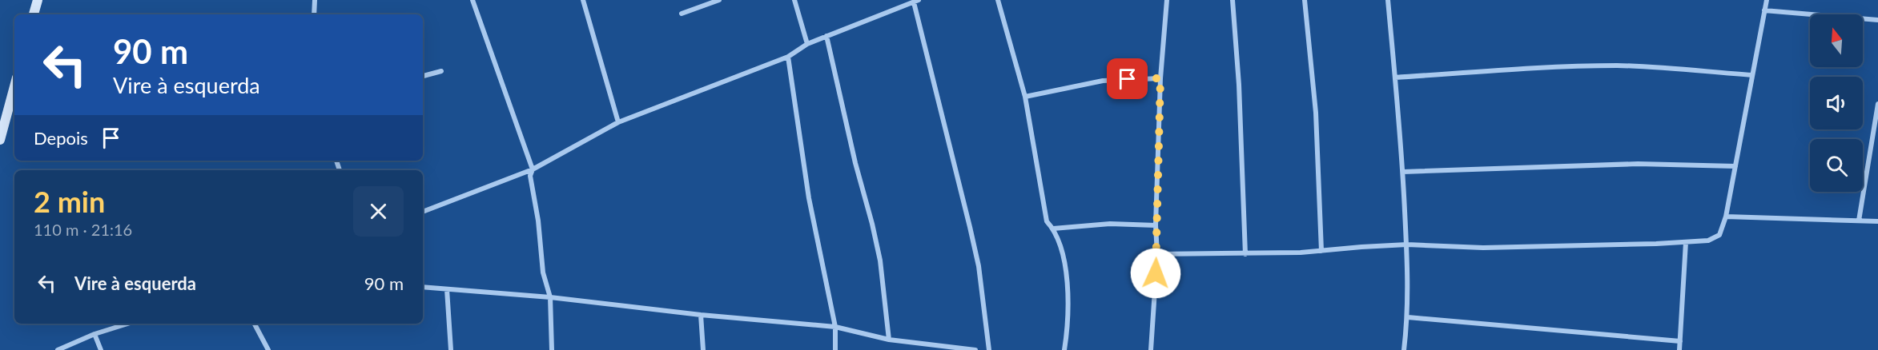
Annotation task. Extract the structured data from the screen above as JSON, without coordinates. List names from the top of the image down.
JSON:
{
  "north": "top",
  "page": {
    "turn": ["90 m", "Vire à esquerda"],
    "then": "Depois",
    "heading": ["2 min", "110 m · 21:16"],
    "list": [
      {
        "name": "Vire à esquerda",
        "value": "90 m"
      }
    ]
  }
}
